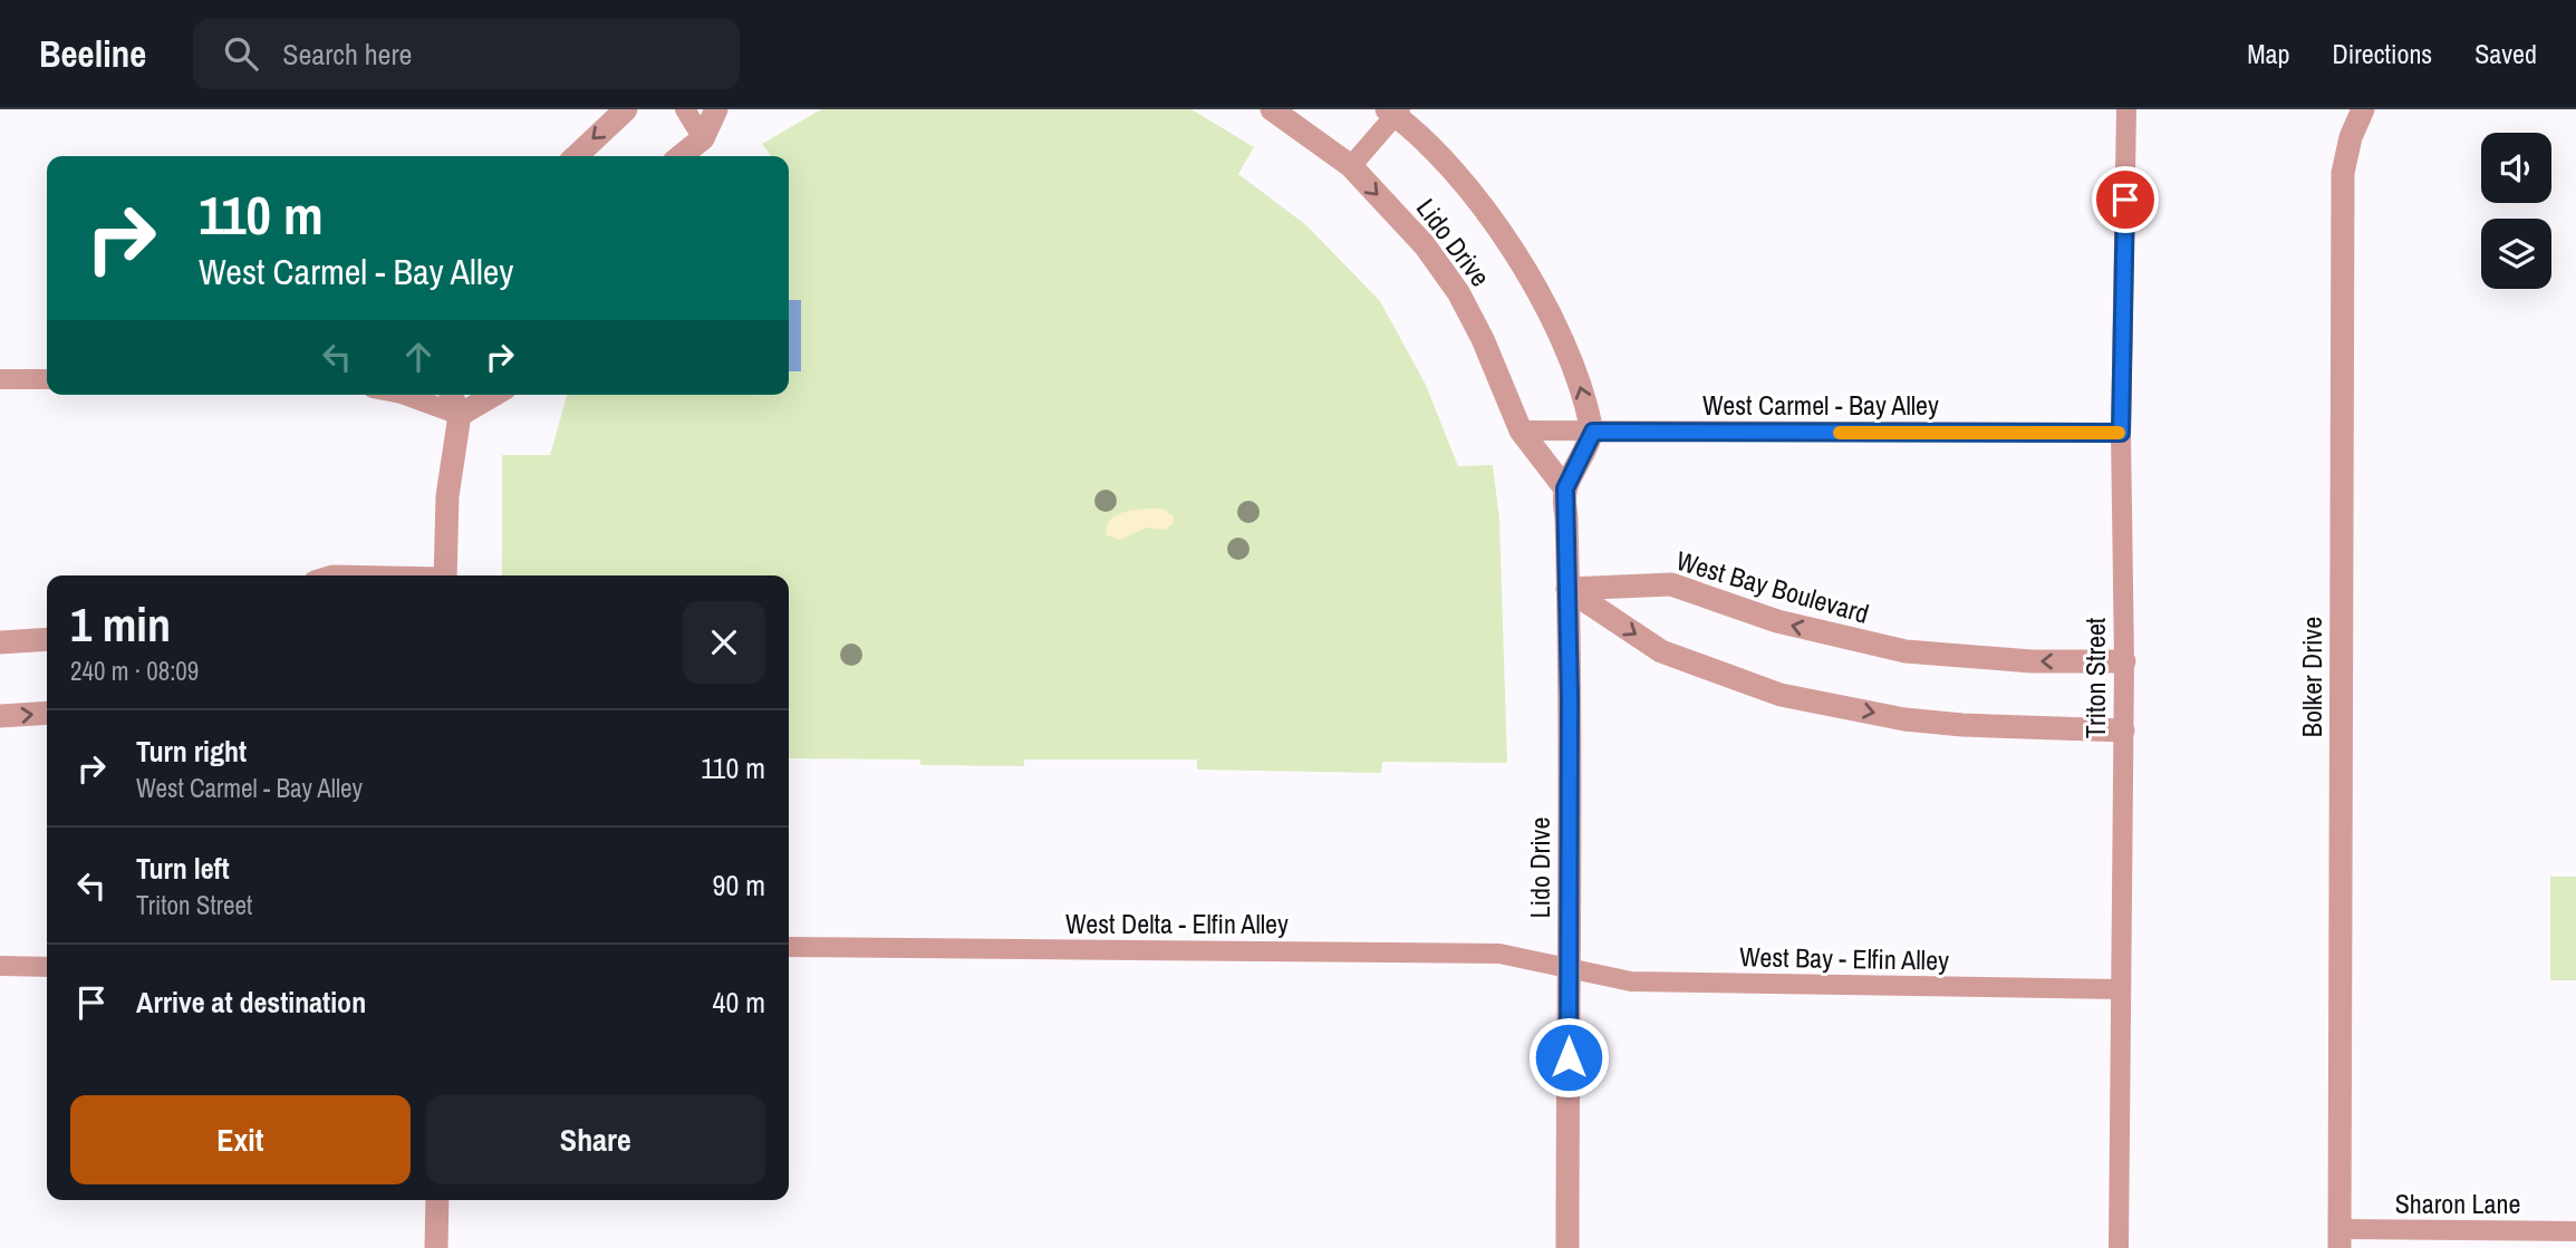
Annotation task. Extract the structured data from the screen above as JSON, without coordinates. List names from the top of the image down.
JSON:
{
  "streets": {
    "street": ["Lido Drive", "West Bay Boulevard", "Bolker Drive"],
    "lane": [
      "West Carmel - Bay Alley",
      "Triton Street",
      "West Delta - Elfin Alley",
      "West Bay - Elfin Alley",
      "Sharon Lane"
    ]
  },
  "crossings": [
    ["Lido Drive", "West Carmel - Bay Alley"],
    ["Lido Drive", "West Bay Boulevard"],
    ["Lido Drive", "West Delta - Elfin Alley"],
    ["Lido Drive", "West Bay - Elfin Alley"],
    ["West Carmel - Bay Alley", "Triton Street"],
    ["West Bay Boulevard", "Triton Street"],
    ["Bolker Drive", "Sharon Lane"],
    ["Triton Street", "West Bay - Elfin Alley"],
    ["West Delta - Elfin Alley", "West Bay - Elfin Alley"]
  ],
  "page": {
    "header": "Beeline",
    "search": "Search here",
    "nav": ["Map", "Directions", "Saved"],
    "turn": ["110 m", "West Carmel - Bay Alley"],
    "heading": ["1 min", "240 m · 08:09"],
    "list": [
      {
        "name": "Turn right",
        "note": "West Carmel - Bay Alley",
        "value": "110 m"
      },
      {
        "name": "Turn left",
        "note": "Triton Street",
        "value": "90 m"
      },
      {
        "name": "Arrive at destination",
        "value": "40 m"
      }
    ],
    "buttons": ["Exit", "Share"]
  }
}
